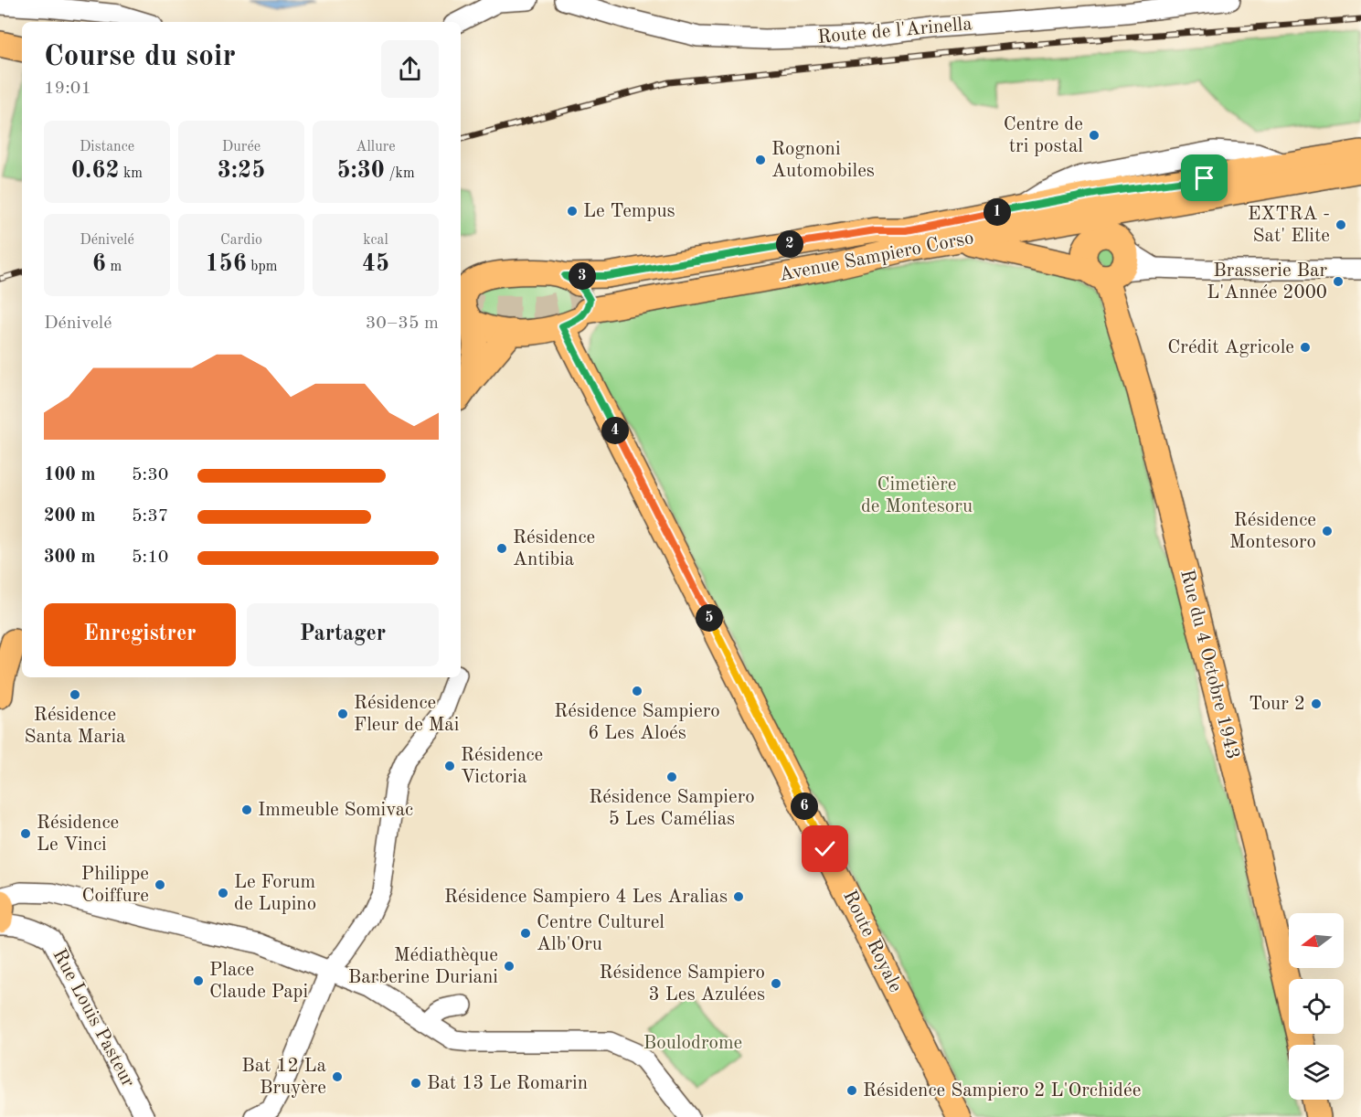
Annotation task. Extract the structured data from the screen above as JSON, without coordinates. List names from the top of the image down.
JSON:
{
  "streets": {
    "main road": ["Avenue Sampiero Corso", "Rue du 4 Octobre 1943", "Route Royale"],
    "street": ["Route de l'Arinella", "Rue Louis Pasteur"]
  },
  "crossings": [
    ["Avenue Sampiero Corso", "Rue du 4 Octobre 1943"]
  ],
  "parks": ["Cimetière de Montesoru", "Boulodrome"],
  "places": [
    "Centre de tri postal",
    "Rognoni Automobiles",
    "Le Tempus",
    "EXTRA - Sat' Elite",
    "Brasserie Bar L'Année 2000",
    "Crédit Agricole",
    "Résidence Montesoro",
    "Résidence Antibia",
    "Résidence Sampiero 6 Les Aloés",
    "Résidence Santa Maria",
    "Tour 2",
    "Résidence Fleur de Mai",
    "Résidence Victoria",
    "Résidence Sampiero 5 Les Camélias",
    "Immeuble Somivac",
    "Résidence Le Vinci",
    "Philippe Coiffure",
    "Le Forum de Lupino",
    "Résidence Sampiero 4 Les Aralias",
    "Centre Culturel Alb'Oru",
    "Médiathèque Barberine Duriani",
    "Place Claude Papi",
    "Résidence Sampiero 3 Les Azulées",
    "Bat 12 La Bruyère",
    "Bat 13 Le Romarin",
    "Résidence Sampiero 2 L'Orchidée"
  ],
  "north": "left",
  "page": {
    "heading": ["Course du soir", "19:01"],
    "stats": [
      ["Distance", "0.62 km"],
      ["Durée", "3:25"],
      ["Allure", "5:30 /km"],
      ["Dénivelé", "6 m"],
      ["Cardio", "156 bpm"],
      ["kcal", "45"]
    ],
    "pins": [
      "1",
      "2",
      "3",
      "4",
      "5",
      "6"
    ],
    "chart": ["Dénivelé", "30–35 m"],
    "list": [
      {
        "name": "100 m",
        "note": "5:30"
      },
      {
        "name": "200 m",
        "note": "5:37"
      },
      {
        "name": "300 m",
        "note": "5:10"
      }
    ],
    "buttons": ["Enregistrer", "Partager"]
  }
}
